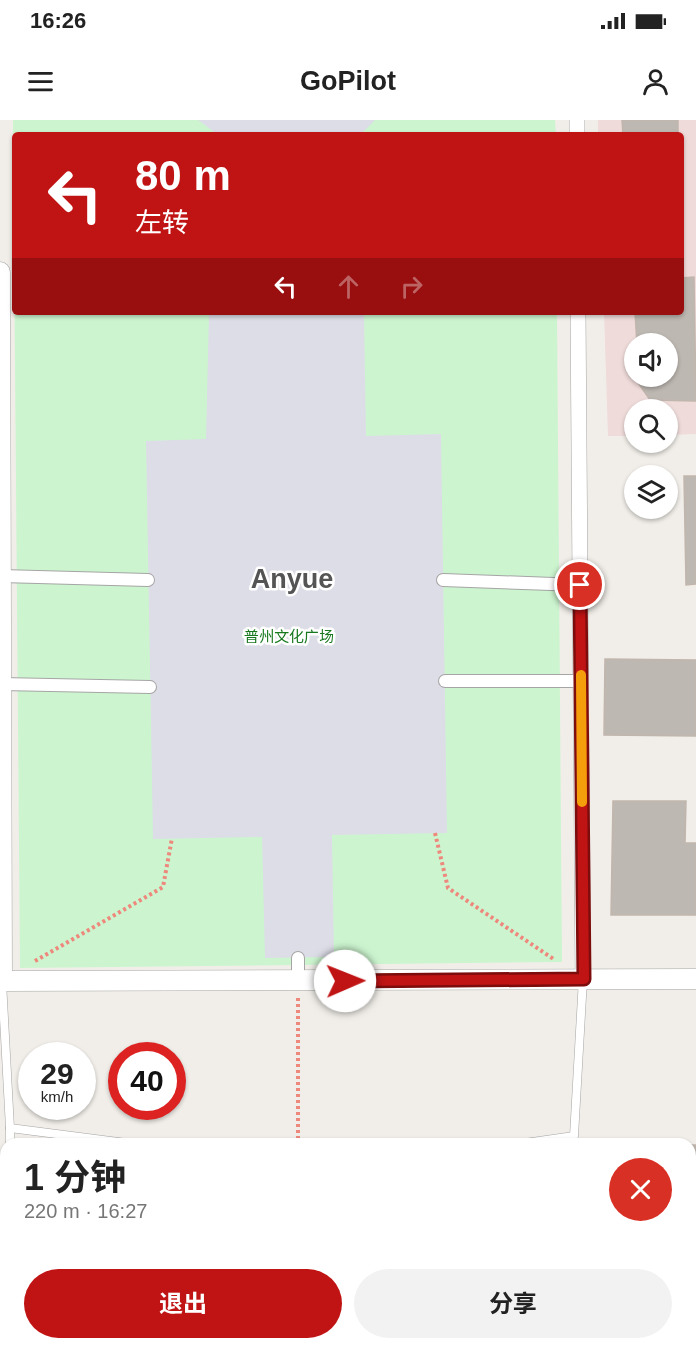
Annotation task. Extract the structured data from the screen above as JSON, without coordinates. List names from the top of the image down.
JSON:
{
  "districts": ["Anyue"],
  "parks": ["普州文化广场"],
  "page": {
    "status": "16:26",
    "header": "GoPilot",
    "turn": ["80 m", "左转"],
    "speed": "29 km/h",
    "limit": "40",
    "heading": ["1 分钟", "220 m · 16:27"],
    "buttons": ["退出", "分享"]
  }
}
